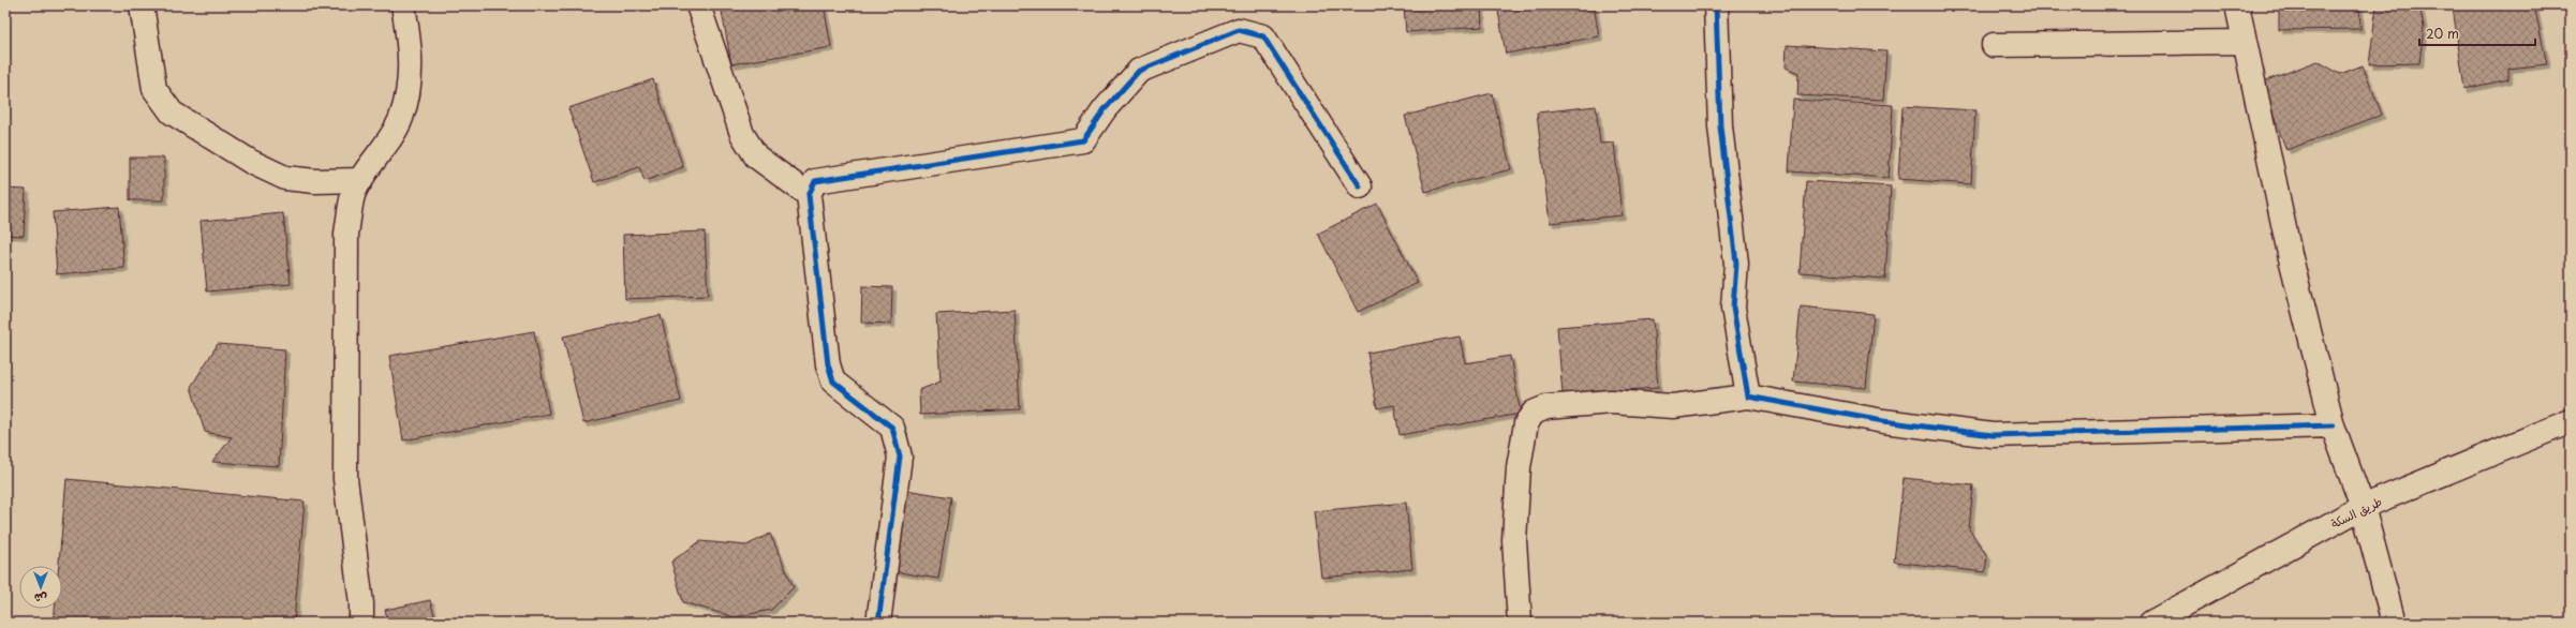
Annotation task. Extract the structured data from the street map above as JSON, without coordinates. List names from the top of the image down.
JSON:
{
  "streets": {
    "street": ["طريق السكة"]
  },
  "scale_bar": "20 m",
  "north": "bottom"
}
